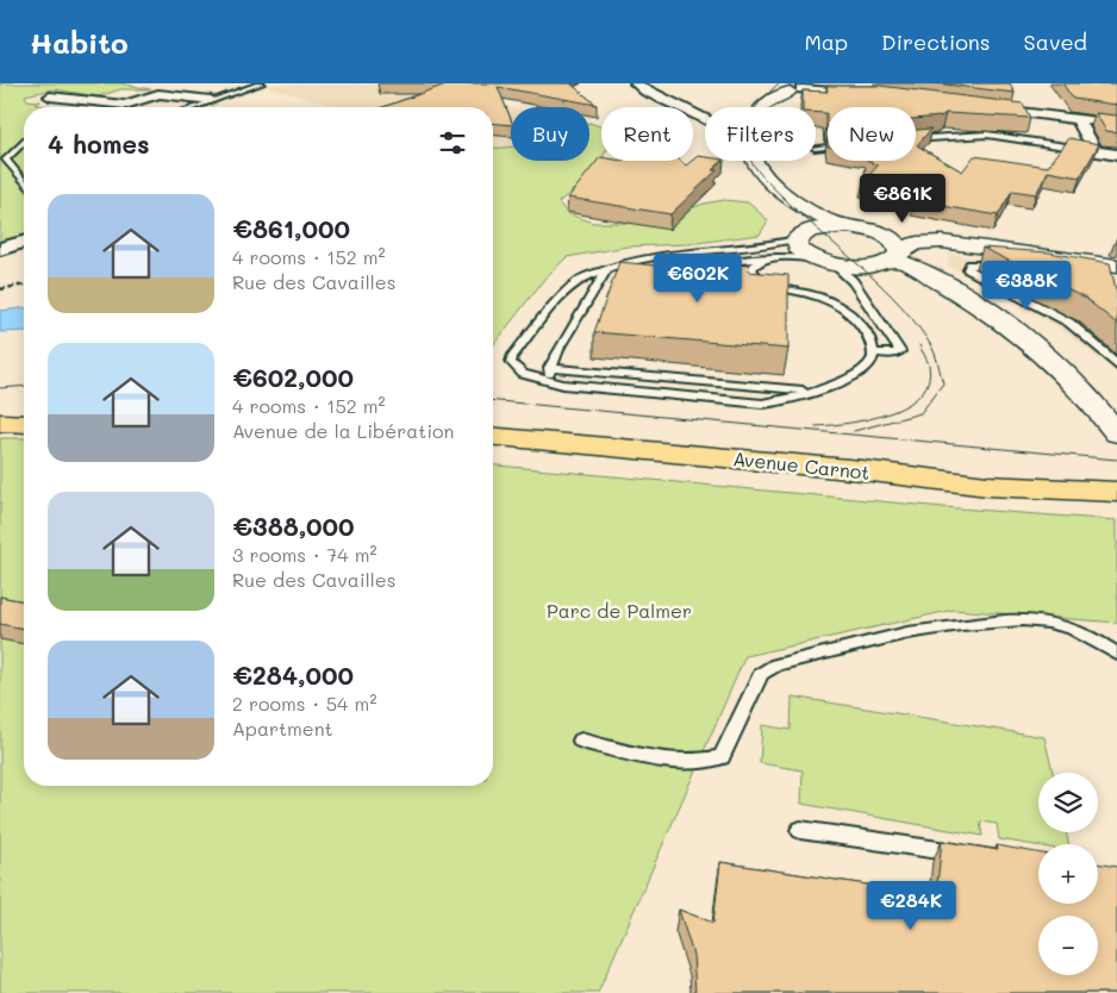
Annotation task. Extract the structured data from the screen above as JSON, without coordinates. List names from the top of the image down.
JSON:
{
  "streets": {
    "main road": ["Avenue Carnot"]
  },
  "parks": ["Parc de Palmer"],
  "page": {
    "header": "Habito",
    "nav": ["Map", "Directions", "Saved"],
    "chip": [
      "Buy",
      "Rent",
      "Filters",
      "New"
    ],
    "heading": "4 homes",
    "price": [
      "€861K",
      "€602K",
      "€388K",
      "€284K"
    ],
    "list": [
      {
        "name": "€861,000",
        "note": "4 rooms · 152 m² · Rue des Cavailles"
      },
      {
        "name": "€602,000",
        "note": "4 rooms · 152 m² · Avenue de la Libération"
      },
      {
        "name": "€388,000",
        "note": "3 rooms · 74 m² · Rue des Cavailles"
      },
      {
        "name": "€284,000",
        "note": "2 rooms · 54 m² · Apartment"
      }
    ],
    "map_buttons": ["+", "−"]
  }
}
